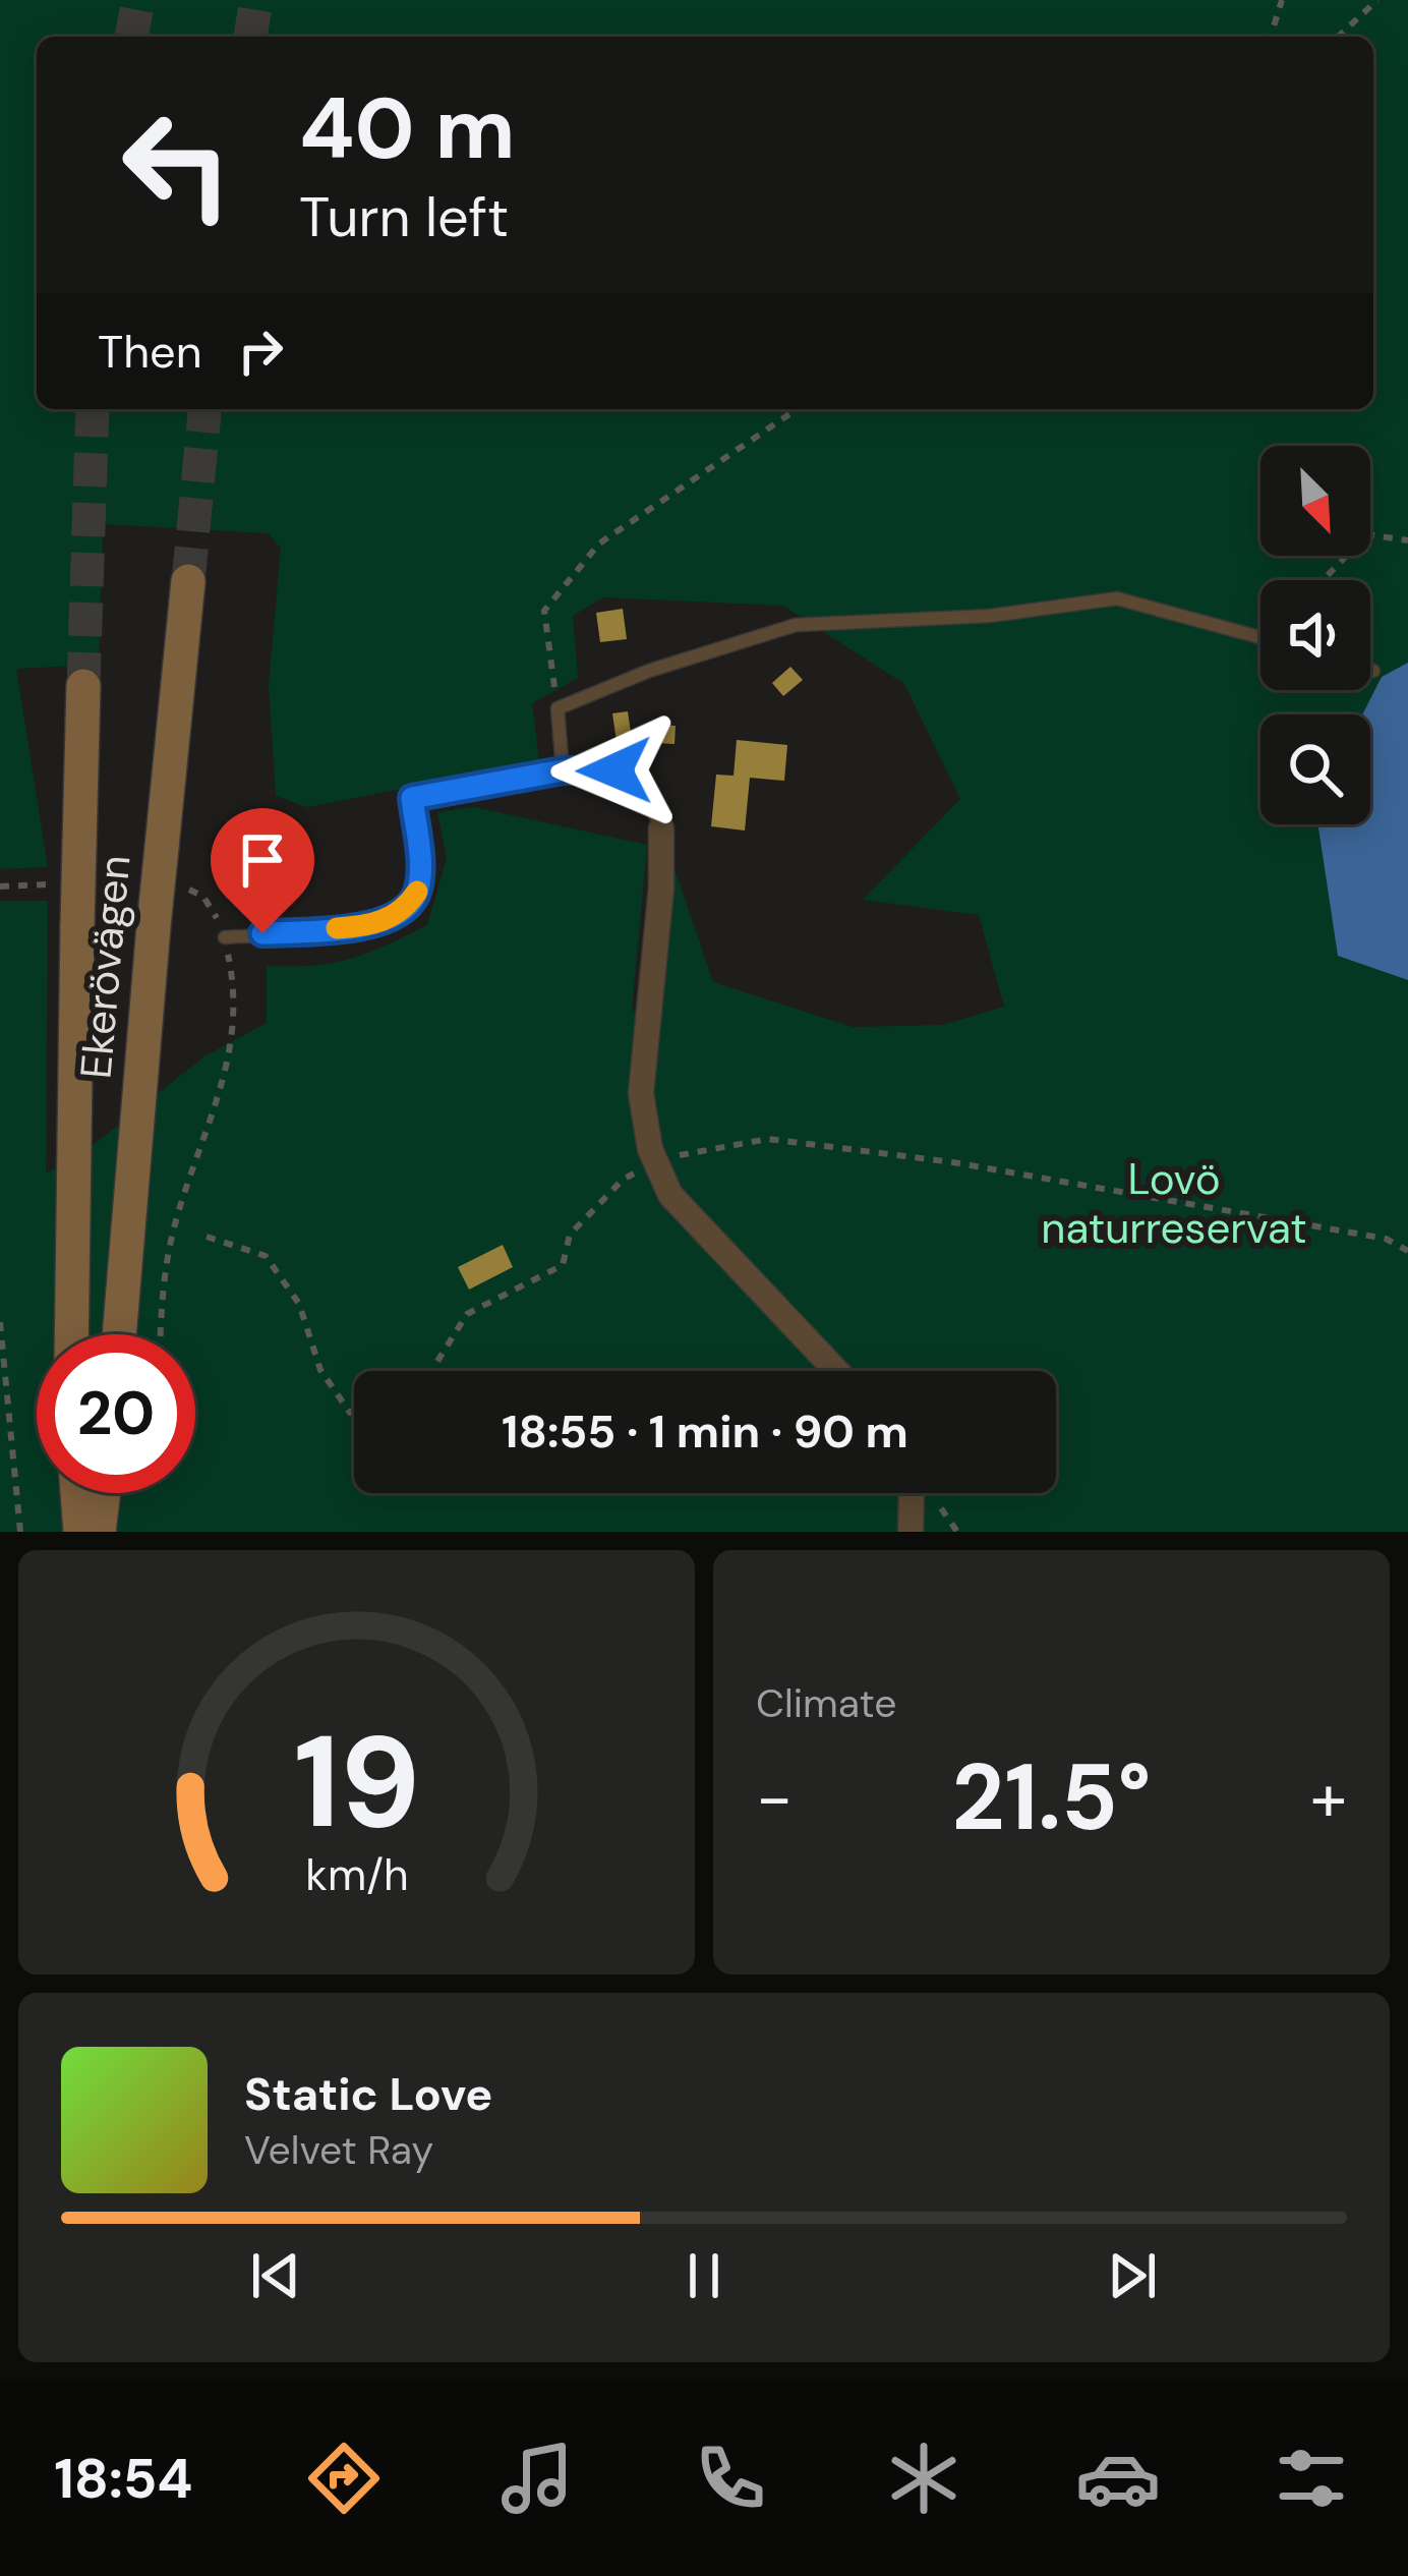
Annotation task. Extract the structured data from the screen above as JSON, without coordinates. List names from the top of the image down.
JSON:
{
  "streets": {
    "main road": ["Ekerövägen"]
  },
  "parks": ["Lovö naturreservat"],
  "north": "bottom right",
  "page": {
    "turn": ["40 m", "Turn left"],
    "then": "Then",
    "limit": "20",
    "trip": "18:55 · 1 min · 90 m",
    "tile": "Climate",
    "heat": ["−", "21.5°", "+"],
    "song": ["Static Love", "Velvet Ray"],
    "tabs": "18:54",
    "gauge": ["19", "km/h"]
  }
}
